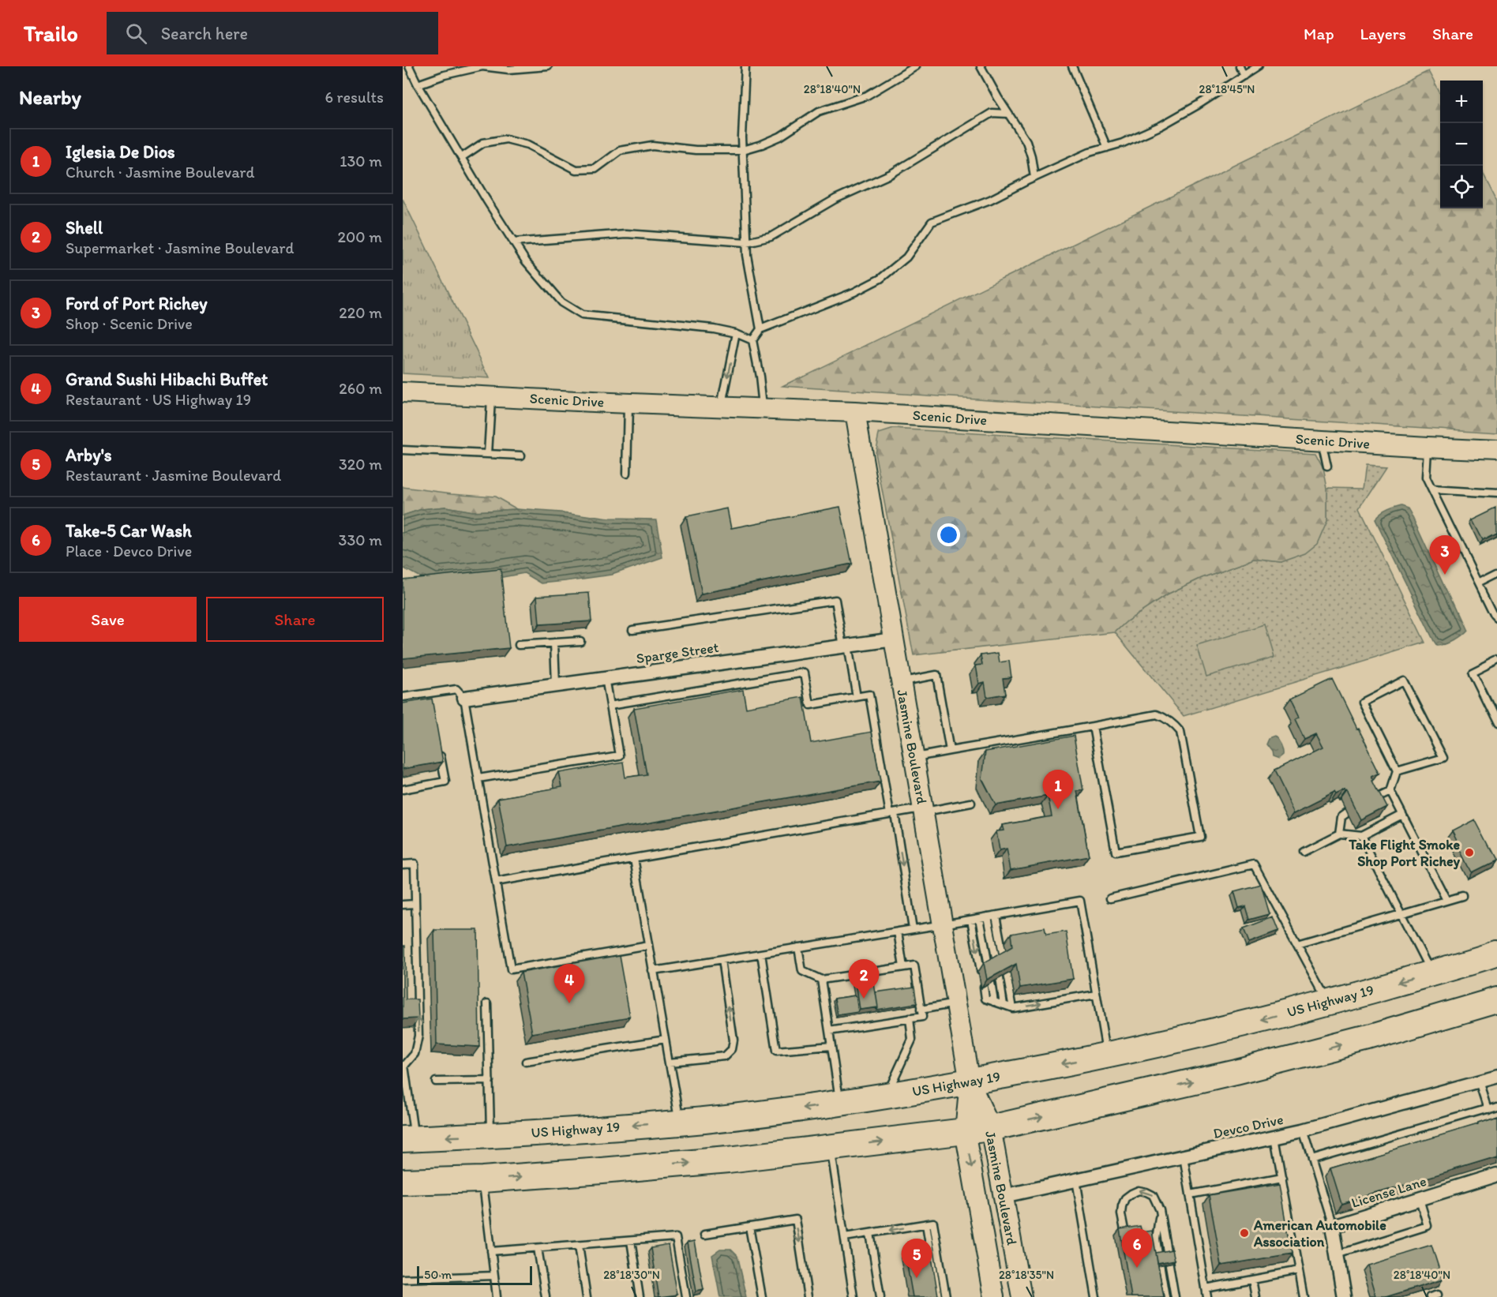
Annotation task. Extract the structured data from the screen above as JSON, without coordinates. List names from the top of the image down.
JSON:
{
  "streets": {
    "highway": ["US Highway 19"],
    "street": [
      "Scenic Drive",
      "Sparge Street",
      "Jasmine Boulevard",
      "Devco Drive",
      "License Lane"
    ]
  },
  "crossings": [
    ["Scenic Drive", "Jasmine Boulevard"],
    ["Sparge Street", "Jasmine Boulevard"],
    ["Jasmine Boulevard", "US Highway 19"],
    ["Jasmine Boulevard", "Devco Drive"]
  ],
  "places": ["Take Flight Smoke Shop Port Richey", "American Automobile Association"],
  "scale_bar": "50 m",
  "page": {
    "header": "Trailo",
    "search": "Search here",
    "nav": ["Map", "Layers", "Share"],
    "heading": ["Nearby", "6 results"],
    "map_buttons": ["+", "−"],
    "list": [
      {
        "mark": "1",
        "name": "Iglesia De Dios",
        "note": "Church · Jasmine Boulevard",
        "value": "130 m"
      },
      {
        "mark": "2",
        "name": "Shell",
        "note": "Supermarket · Jasmine Boulevard",
        "value": "200 m"
      },
      {
        "mark": "3",
        "name": "Ford of Port Richey",
        "note": "Shop · Scenic Drive",
        "value": "220 m"
      },
      {
        "mark": "4",
        "name": "Grand Sushi Hibachi Buffet",
        "note": "Restaurant · US Highway 19",
        "value": "260 m"
      },
      {
        "mark": "5",
        "name": "Arby's",
        "note": "Restaurant · Jasmine Boulevard",
        "value": "320 m"
      },
      {
        "mark": "6",
        "name": "Take-5 Car Wash",
        "note": "Place · Devco Drive",
        "value": "330 m"
      }
    ],
    "pins": [
      "3",
      "1",
      "2",
      "4",
      "6",
      "5"
    ],
    "buttons": ["Save", "Share"],
    "scale": "50 m"
  },
  "coordinates": [
    "28°18'40\"N",
    "28°18'45\"N",
    "28°18'30\"N",
    "28°18'35\"N"
  ]
}
